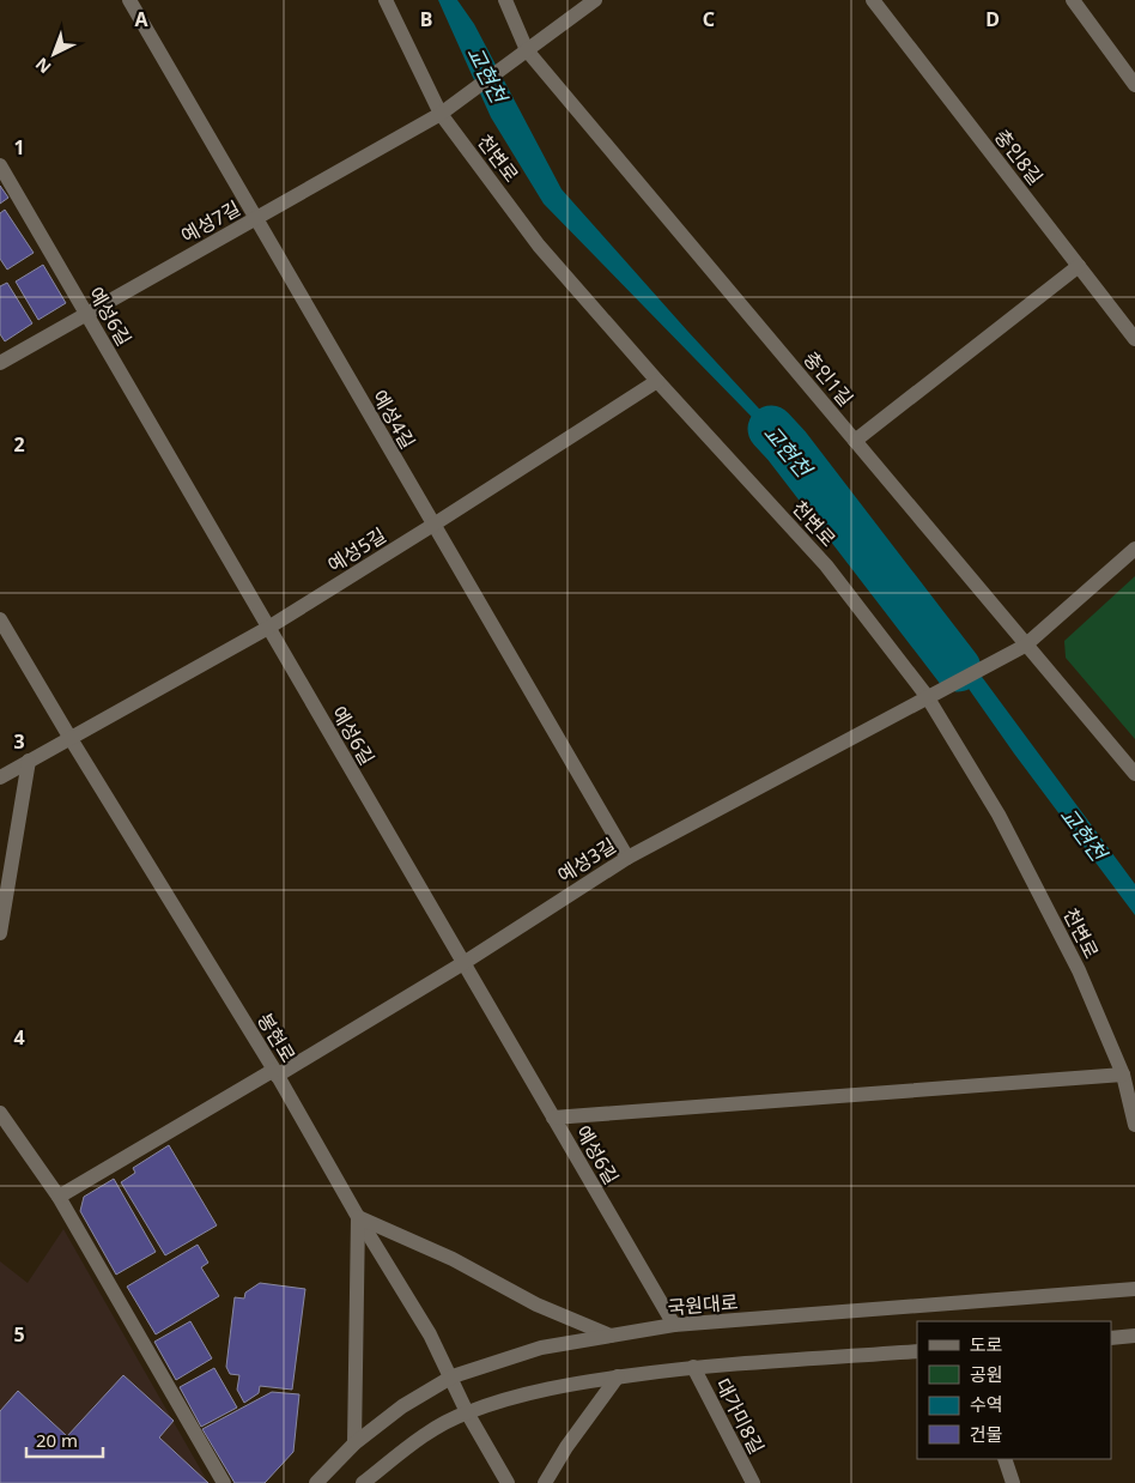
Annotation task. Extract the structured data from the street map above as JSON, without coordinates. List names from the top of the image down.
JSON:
{
  "streets": {
    "street": [
      "충인8길",
      "천변로",
      "예성7길",
      "예성6길",
      "충인1길",
      "예성4길",
      "예성5길",
      "예성3길",
      "봉현로",
      "국원대로",
      "대가미8길"
    ]
  },
  "crossings": [
    ["천변로", "예성7길"],
    ["천변로", "예성5길"],
    ["천변로", "예성3길"],
    ["예성7길", "예성6길"],
    ["예성7길", "충인1길"],
    ["예성7길", "예성4길"],
    ["예성6길", "예성5길"],
    ["예성6길", "예성3길"],
    ["예성6길", "국원대로"],
    ["충인1길", "예성3길"],
    ["예성4길", "예성5길"],
    ["예성4길", "예성3길"],
    ["예성5길", "봉현로"],
    ["예성3길", "봉현로"],
    ["봉현로", "국원대로"]
  ],
  "water": ["교현천"],
  "legend": [
    "도로",
    "공원",
    "수역",
    "건물"
  ],
  "scale_bar": "20 m",
  "north": "bottom left",
  "grid": {
    "columns": [
      "A",
      "B",
      "C",
      "D"
    ],
    "rows": [
      "1",
      "2",
      "3",
      "4",
      "5"
    ]
  }
}
